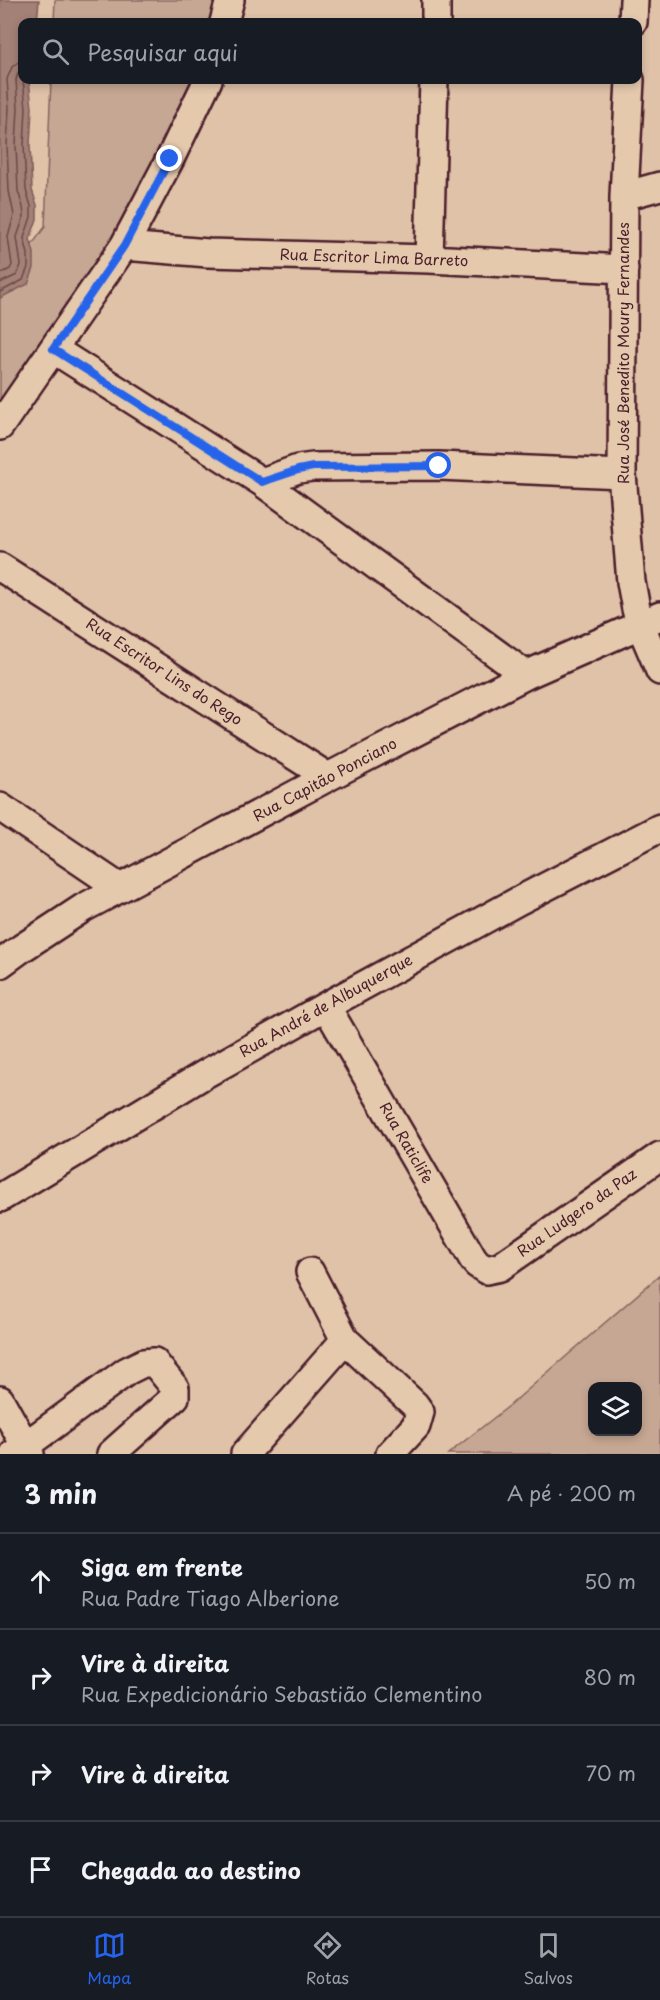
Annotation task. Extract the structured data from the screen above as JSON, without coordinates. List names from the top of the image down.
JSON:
{
  "streets": {
    "street": [
      "Rua Escritor Lima Barreto",
      "Rua José Benedito Moury Fernandes",
      "Rua Escritor Lins do Rego",
      "Rua Capitão Ponciano",
      "Rua André de Albuquerque",
      "Rua Raticlife",
      "Rua Ludgero da Paz"
    ]
  },
  "crossings": [
    ["Rua Escritor Lima Barreto", "Rua José Benedito Moury Fernandes"],
    ["Rua José Benedito Moury Fernandes", "Rua Capitão Ponciano"],
    ["Rua Escritor Lins do Rego", "Rua Capitão Ponciano"],
    ["Rua André de Albuquerque", "Rua Raticlife"],
    ["Rua Raticlife", "Rua Ludgero da Paz"]
  ],
  "page": {
    "search": "Pesquisar aqui",
    "heading": ["3 min", "A pé · 200 m"],
    "list": [
      ["Siga em frente", "Rua Padre Tiago Alberione", "50 m"],
      ["Vire à direita", "Rua Expedicionário Sebastião Clementino", "80 m"],
      ["Vire à direita", "70 m"],
      "Chegada ao destino"
    ],
    "nav": ["Mapa", "Rotas", "Salvos"]
  }
}
